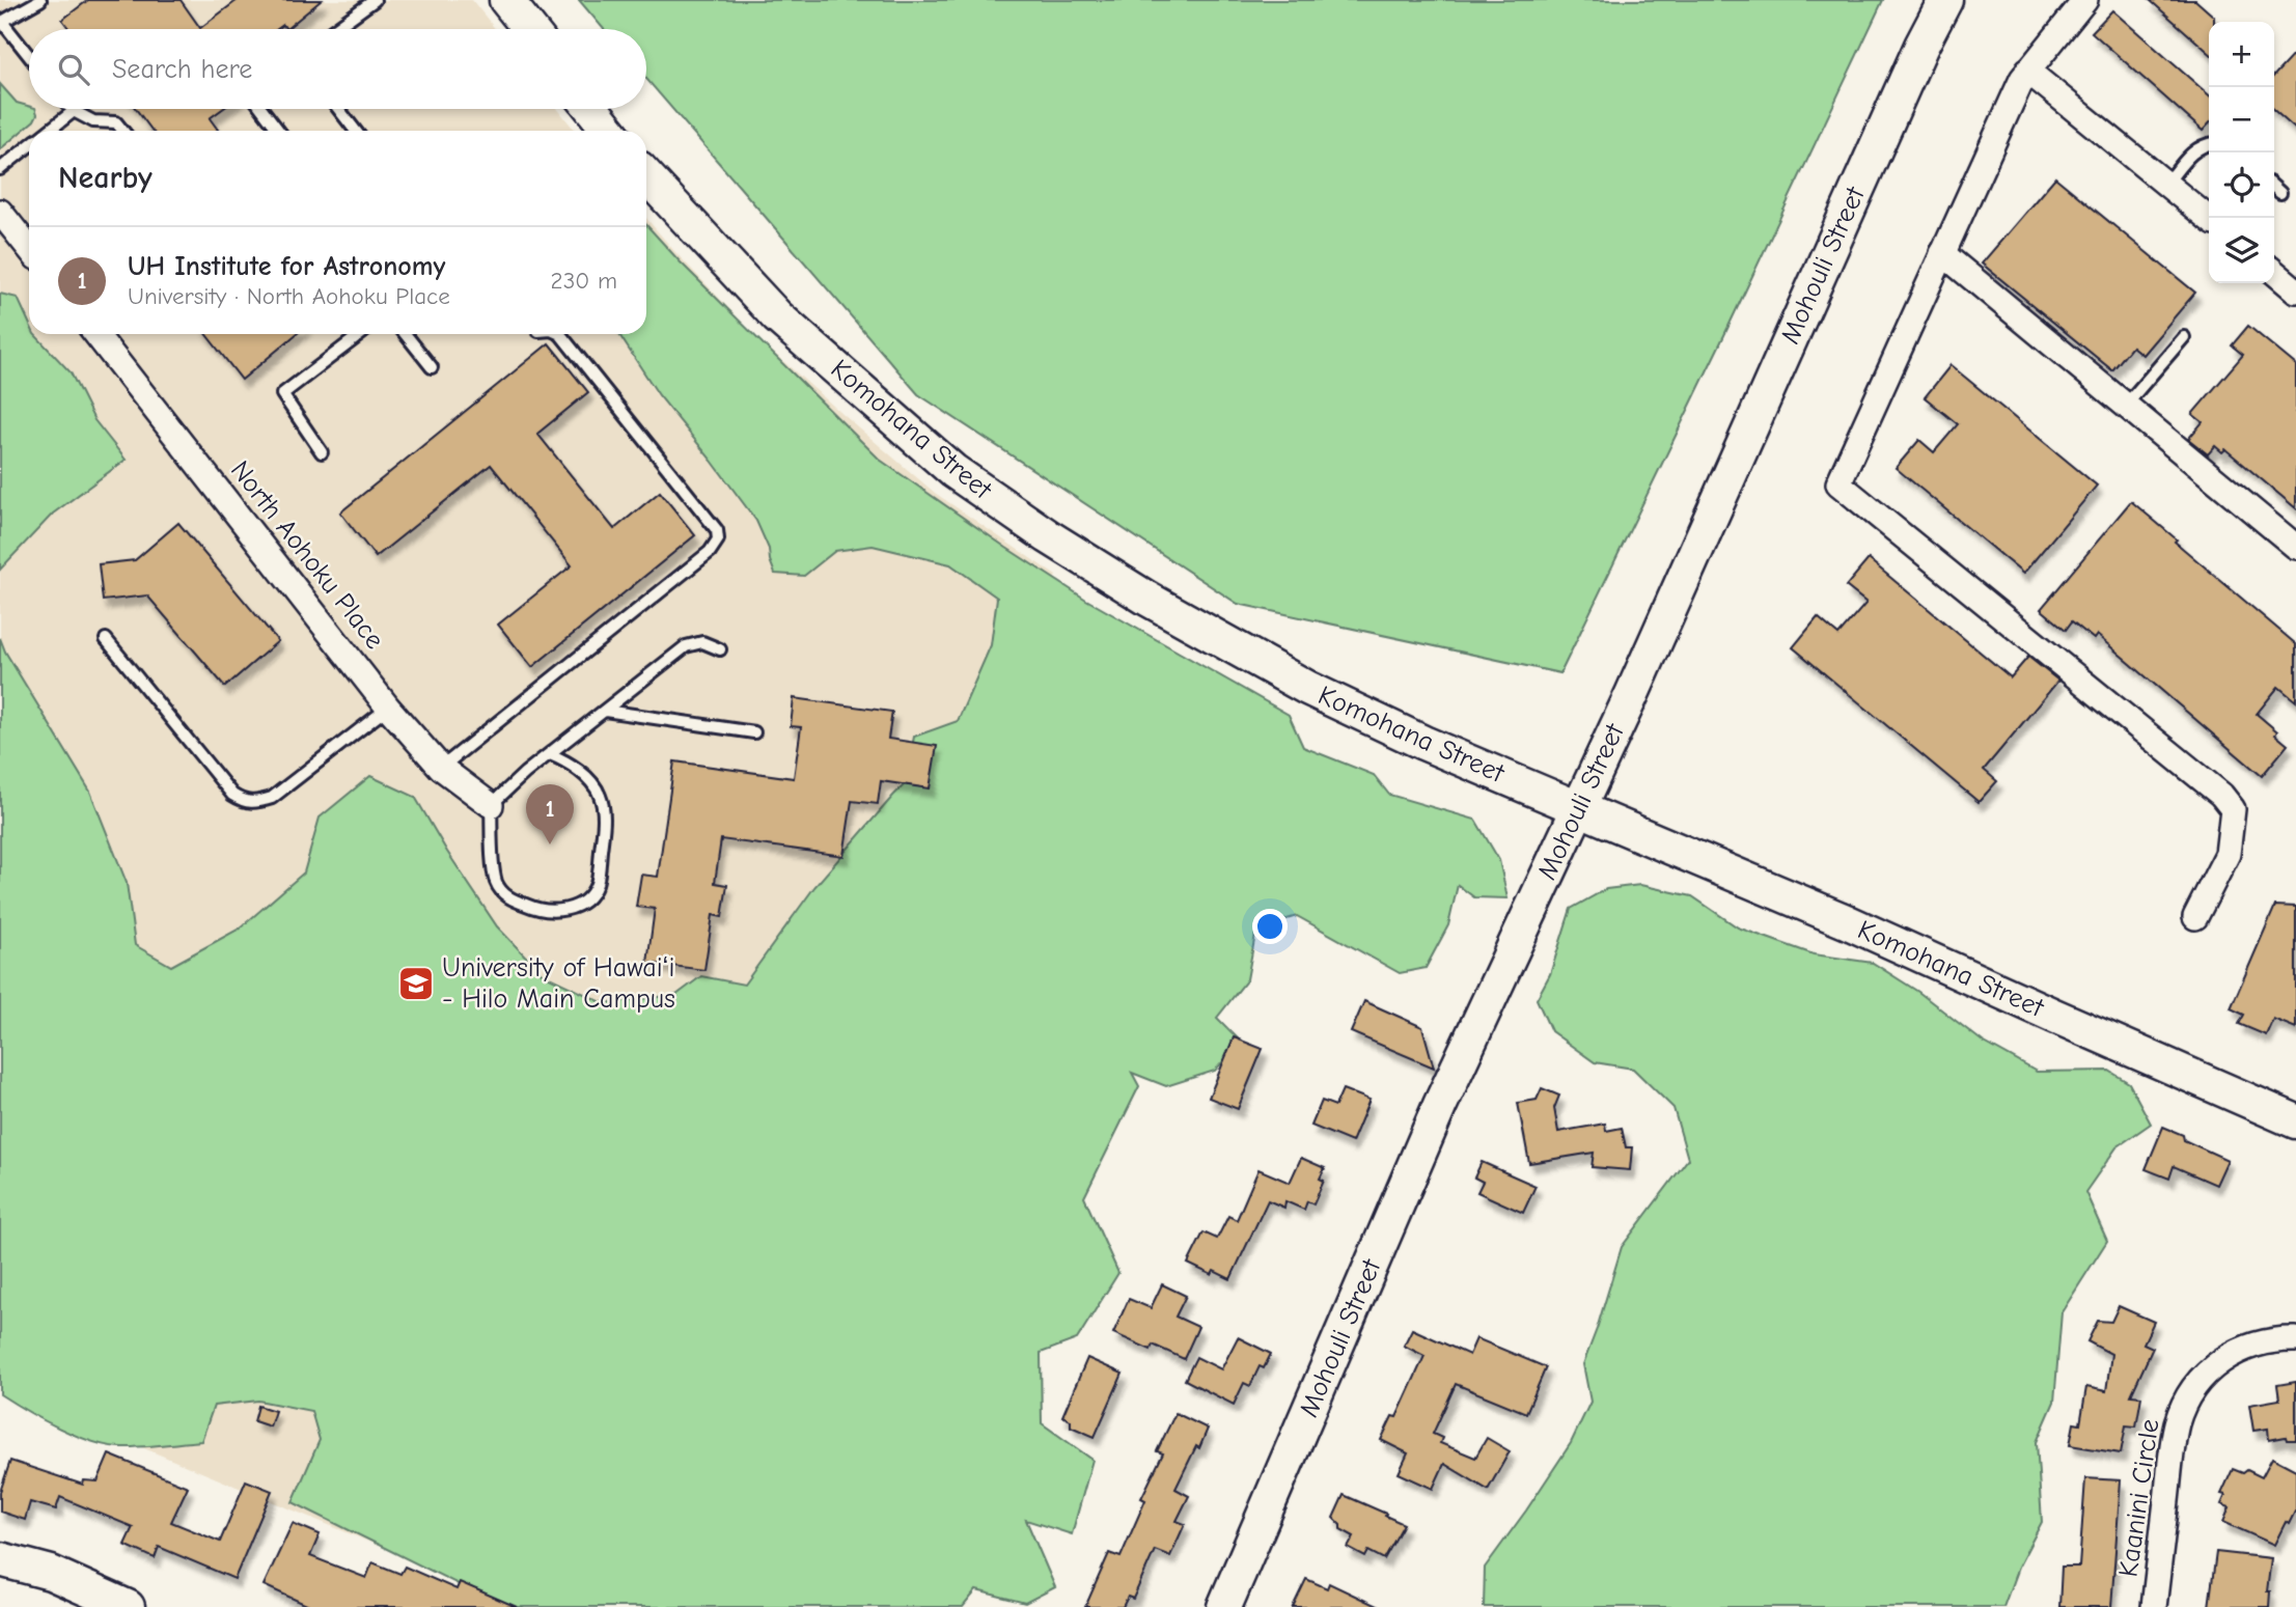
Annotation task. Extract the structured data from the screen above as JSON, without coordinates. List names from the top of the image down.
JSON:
{
  "streets": {
    "main road": ["Mohouli Street", "Komohana Street"],
    "street": ["North Aohoku Place", "Kaanini Circle"]
  },
  "crossings": [
    ["Mohouli Street", "Komohana Street"]
  ],
  "places": {
    "school or university": ["University of Hawaiʻi - Hilo Main Campus"]
  },
  "page": {
    "map_buttons": ["+", "−"],
    "search": "Search here",
    "heading": "Nearby",
    "list": [
      {
        "mark": "1",
        "name": "UH Institute for Astronomy",
        "note": "University · North Aohoku Place",
        "value": "230 m"
      }
    ],
    "pins": "1"
  }
}
